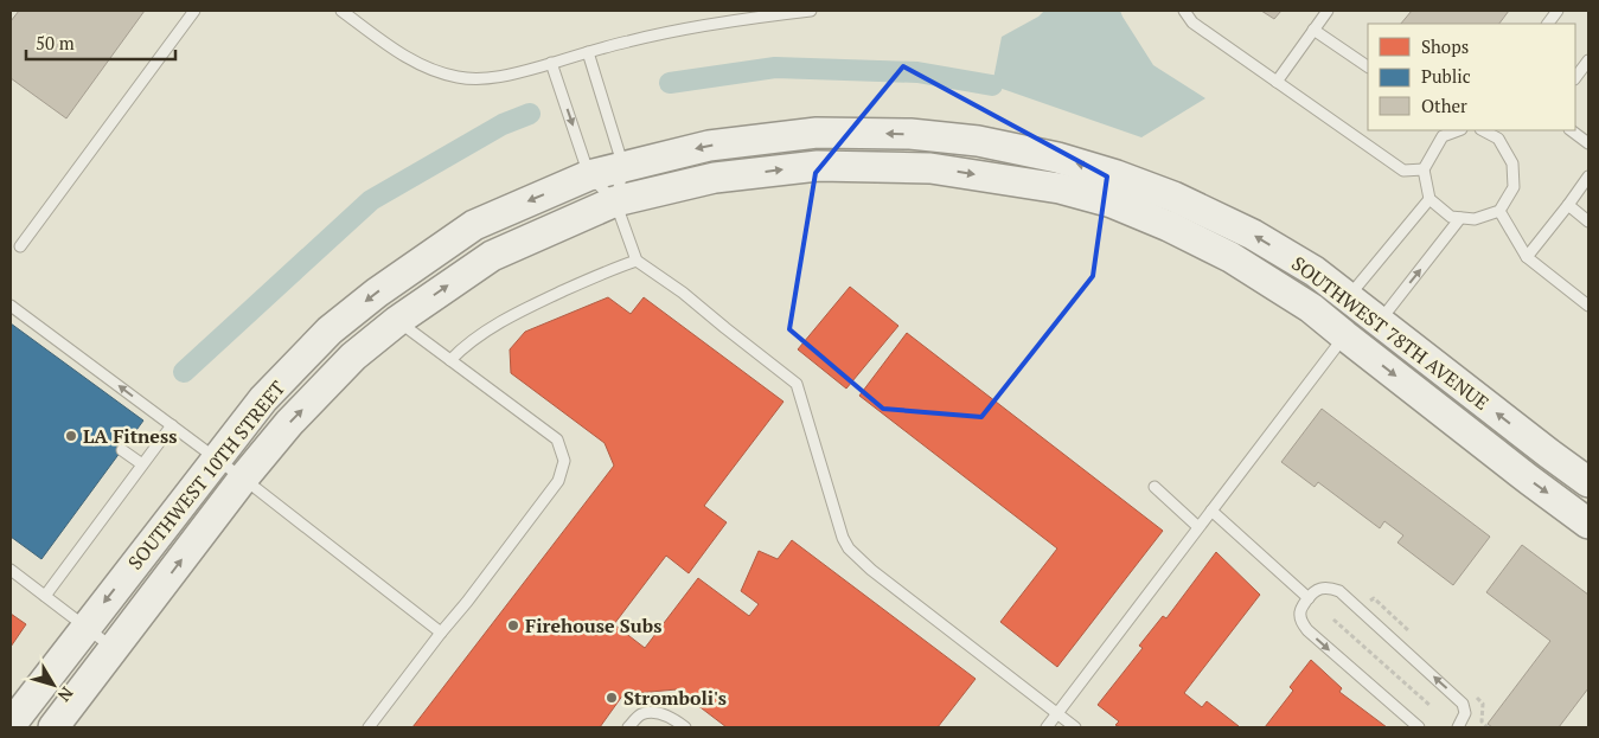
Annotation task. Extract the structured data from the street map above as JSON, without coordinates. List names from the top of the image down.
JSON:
{
  "streets": {
    "street": ["SOUTHWEST 78TH AVENUE", "SOUTHWEST 10TH STREET"]
  },
  "crossings": [
    ["SOUTHWEST 78TH AVENUE", "SOUTHWEST 10TH STREET"]
  ],
  "places": ["LA Fitness", "Firehouse Subs", "Stromboli's"],
  "legend": ["Shops", "Public", "Other"],
  "scale_bar": "50 m",
  "north": "bottom right"
}
